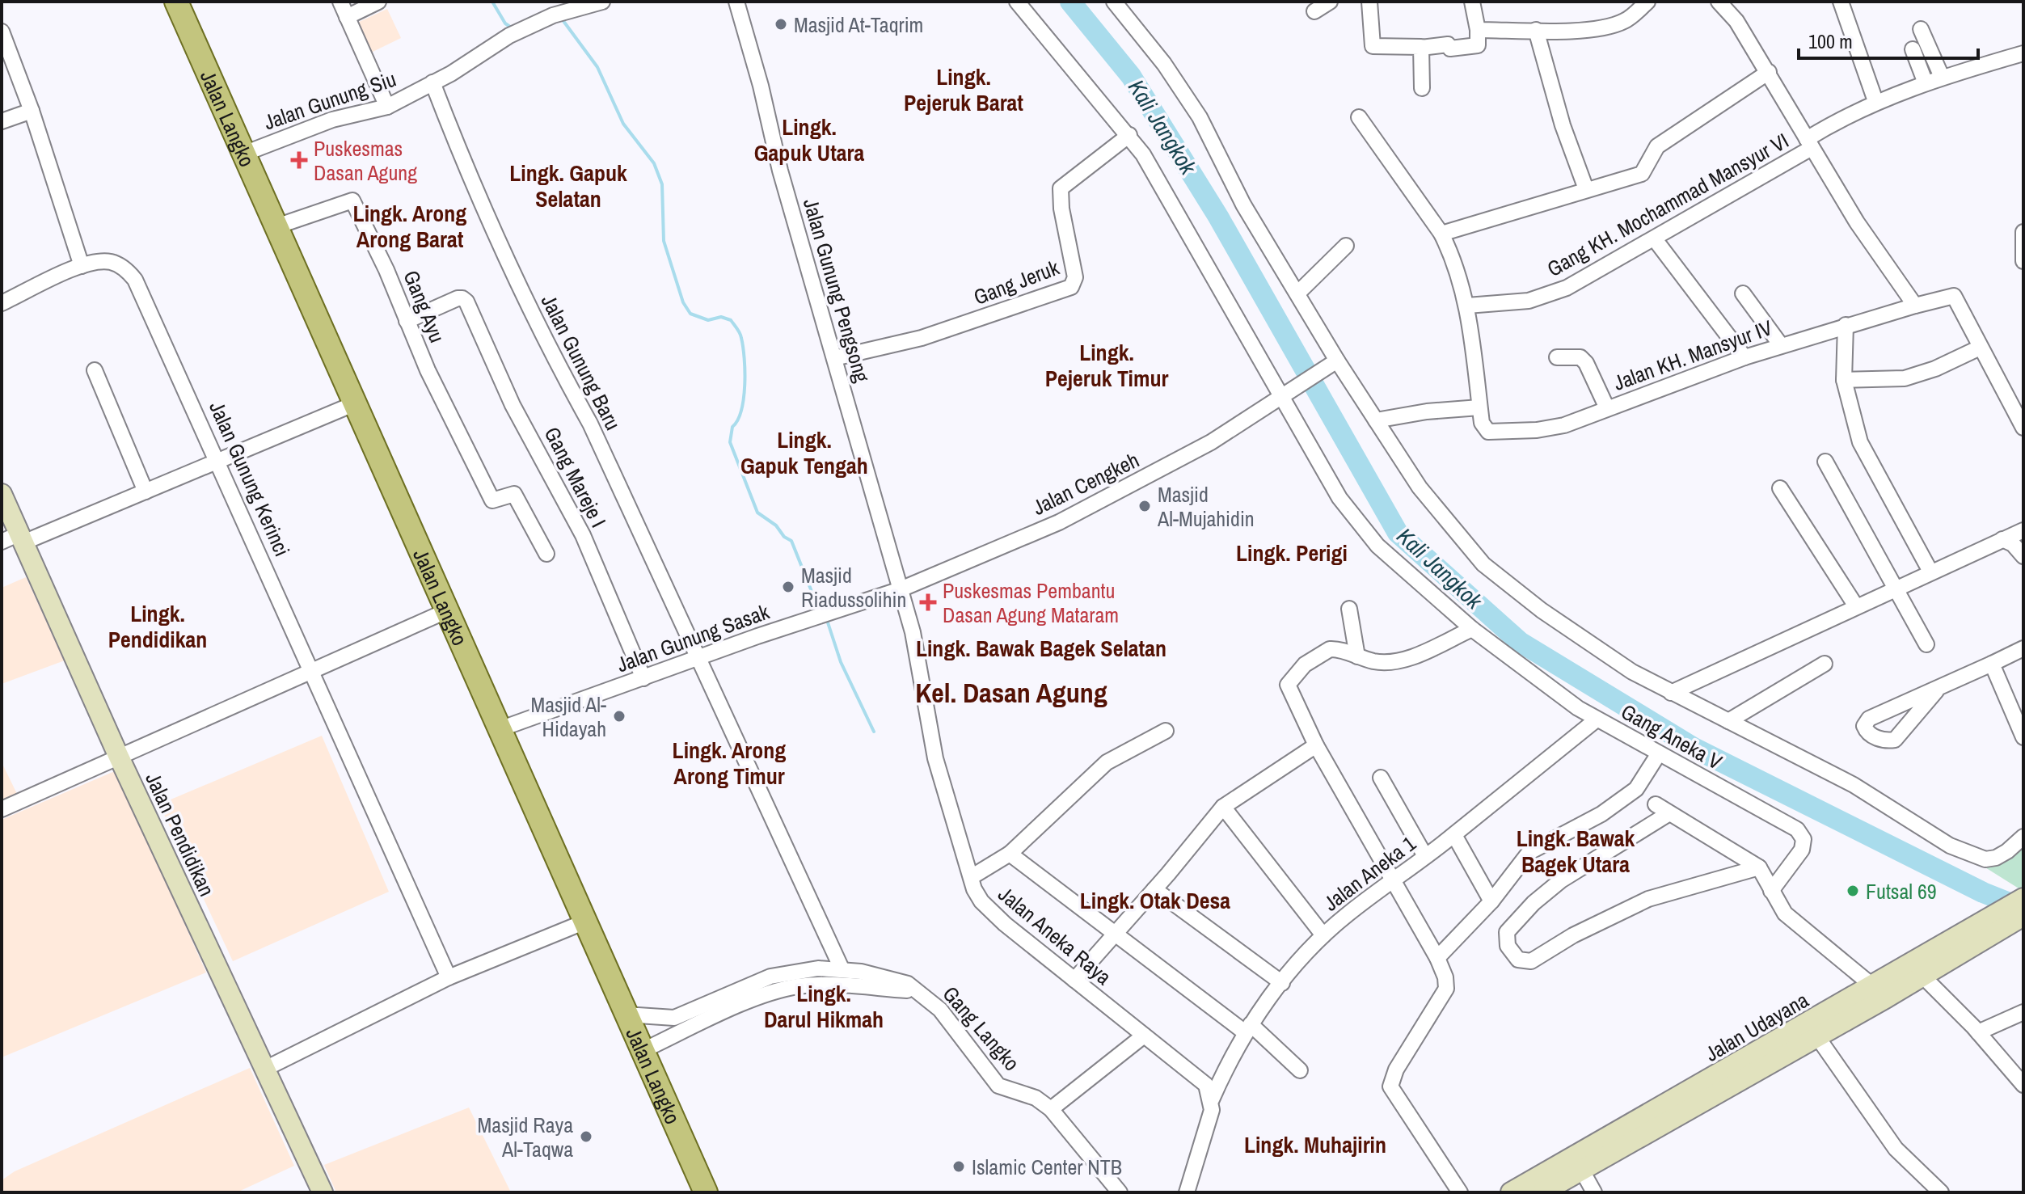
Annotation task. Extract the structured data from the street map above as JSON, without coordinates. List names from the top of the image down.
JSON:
{
  "streets": {
    "main road": ["Jalan Langko", "Jalan Pendidikan", "Jalan Udayana"],
    "street": [
      "Jalan Gunung Siu",
      "Gang KH. Mochammad Mansyur VI",
      "Gang Jeruk",
      "Jalan Gunung Pengsong",
      "Gang Ayu",
      "Jalan KH. Mansyur IV",
      "Jalan Gunung Baru",
      "Gang Mareje I",
      "Jalan Gunung Kerinci",
      "Jalan Cengkeh",
      "Jalan Gunung Sasak",
      "Gang Aneka V",
      "Jalan Aneka 1",
      "Jalan Aneka Raya",
      "Gang Langko"
    ]
  },
  "crossings": [
    ["Jalan Gunung Siu", "Jalan Langko"],
    ["Jalan Gunung Siu", "Jalan Gunung Baru"],
    ["Jalan Langko", "Gang Ayu"],
    ["Jalan Langko", "Jalan Gunung Sasak"],
    ["Jalan Langko", "Gang Langko"],
    ["Gang Jeruk", "Jalan Gunung Pengsong"],
    ["Gang Jeruk", "Gang Aneka V"],
    ["Jalan Gunung Pengsong", "Jalan Cengkeh"],
    ["Jalan Gunung Pengsong", "Jalan Gunung Sasak"],
    ["Jalan Gunung Pengsong", "Jalan Aneka Raya"],
    ["Gang Ayu", "Gang Mareje I"],
    ["Jalan Gunung Baru", "Jalan Gunung Sasak"],
    ["Jalan Gunung Baru", "Gang Langko"],
    ["Gang Mareje I", "Jalan Gunung Sasak"],
    ["Jalan Cengkeh", "Jalan Gunung Sasak"],
    ["Jalan Cengkeh", "Gang Aneka V"],
    ["Jalan Cengkeh", "Jalan Aneka Raya"],
    ["Jalan Gunung Sasak", "Jalan Aneka Raya"],
    ["Gang Aneka V", "Jalan Aneka 1"],
    ["Jalan Aneka 1", "Jalan Aneka Raya"]
  ],
  "districts": [
    "Lingk. Pejeruk Barat",
    "Lingk. Gapuk Utara",
    "Lingk. Gapuk Selatan",
    "Lingk. Arong Arong Barat",
    "Lingk. Pejeruk Timur",
    "Lingk. Gapuk Tengah",
    "Lingk. Perigi",
    "Lingk. Pendidikan",
    "Lingk. Bawak Bagek Selatan",
    "Kel. Dasan Agung",
    "Lingk. Arong Arong Timur",
    "Lingk. Bawak Bagek Utara",
    "Lingk. Otak Desa",
    "Lingk. Darul Hikmah",
    "Lingk. Muhajirin"
  ],
  "water": ["Kali Jangkok"],
  "places": {
    "other": [
      "Masjid At-Taqrim",
      "Masjid Al-Mujahidin",
      "Masjid Riadussolihin",
      "Masjid Al- Hidayah",
      "Futsal 69",
      "Masjid Raya Al-Taqwa",
      "Islamic Center NTB"
    ],
    "health": ["Puskesmas Dasan Agung", "Puskesmas Pembantu Dasan Agung Mataram"]
  },
  "scale_bar": "100 m"
}
